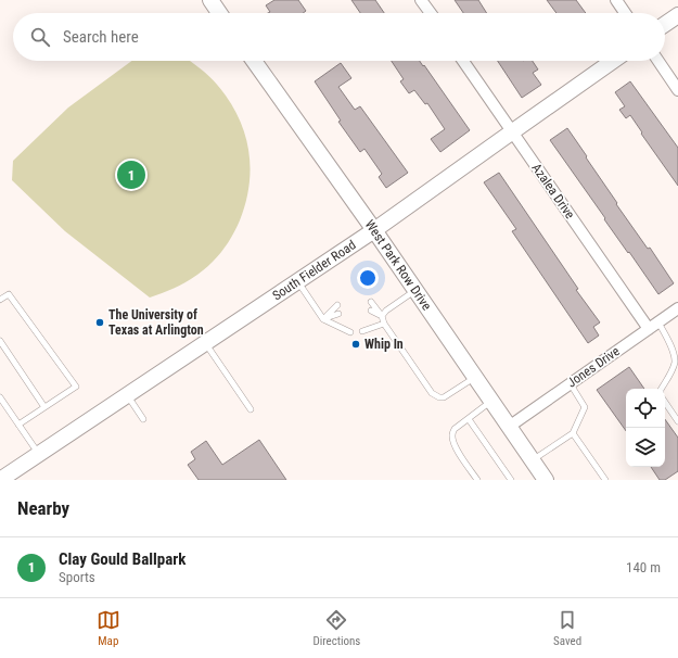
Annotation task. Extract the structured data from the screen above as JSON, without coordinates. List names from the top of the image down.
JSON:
{
  "streets": {
    "main road": ["West Park Row Drive", "South Fielder Road"],
    "street": ["Azalea Drive", "Jones Drive"]
  },
  "crossings": [
    ["Azalea Drive", "South Fielder Road"],
    ["Azalea Drive", "Jones Drive"],
    ["West Park Row Drive", "South Fielder Road"],
    ["West Park Row Drive", "Jones Drive"]
  ],
  "places": ["The University of Texas at Arlington", "Whip In"],
  "page": {
    "search": "Search here",
    "pins": "1",
    "heading": "Nearby",
    "list": [
      {
        "mark": "1",
        "name": "Clay Gould Ballpark",
        "note": "Sports",
        "value": "140 m"
      }
    ],
    "nav": ["Map", "Directions", "Saved"]
  }
}
